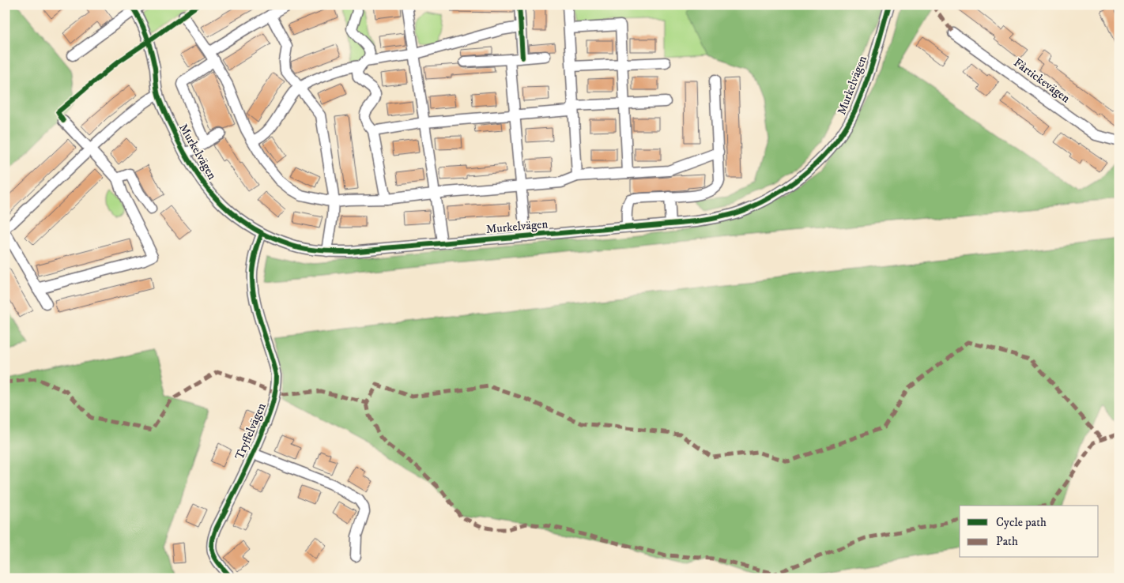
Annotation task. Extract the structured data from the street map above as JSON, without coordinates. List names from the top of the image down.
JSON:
{
  "streets": {
    "street": ["Fårtickevägen", "Murkelvägen", "Tryffelvägen"]
  },
  "crossings": [
    ["Murkelvägen", "Tryffelvägen"]
  ],
  "legend": ["Cycle path", "Path"]
}
